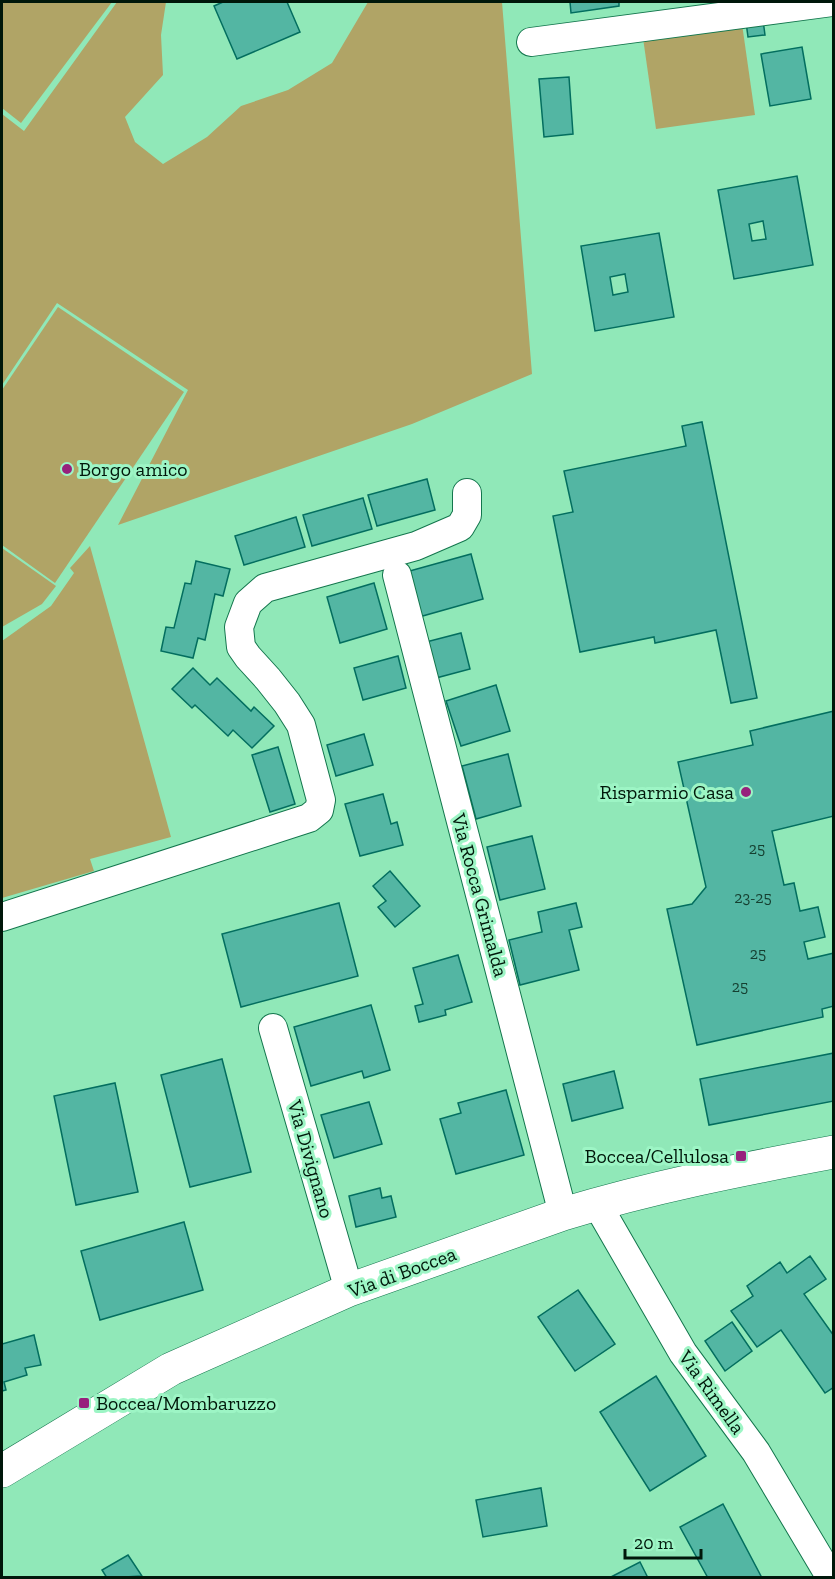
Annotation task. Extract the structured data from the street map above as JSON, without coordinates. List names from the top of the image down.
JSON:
{
  "streets": {
    "main road": ["Via di Boccea"],
    "street": ["Via Rocca Grimalda", "Via Divignano", "Via Rimella"]
  },
  "crossings": [
    ["Via Rocca Grimalda", "Via di Boccea"],
    ["Via Divignano", "Via di Boccea"],
    ["Via di Boccea", "Via Rimella"]
  ],
  "places": {
    "other": ["Borgo amico", "Risparmio Casa"],
    "transit": ["Boccea/Cellulosa", "Boccea/Mombaruzzo"]
  },
  "house_numbers": [
    "25",
    "23-25",
    "25",
    "25"
  ],
  "scale_bar": "20 m"
}
